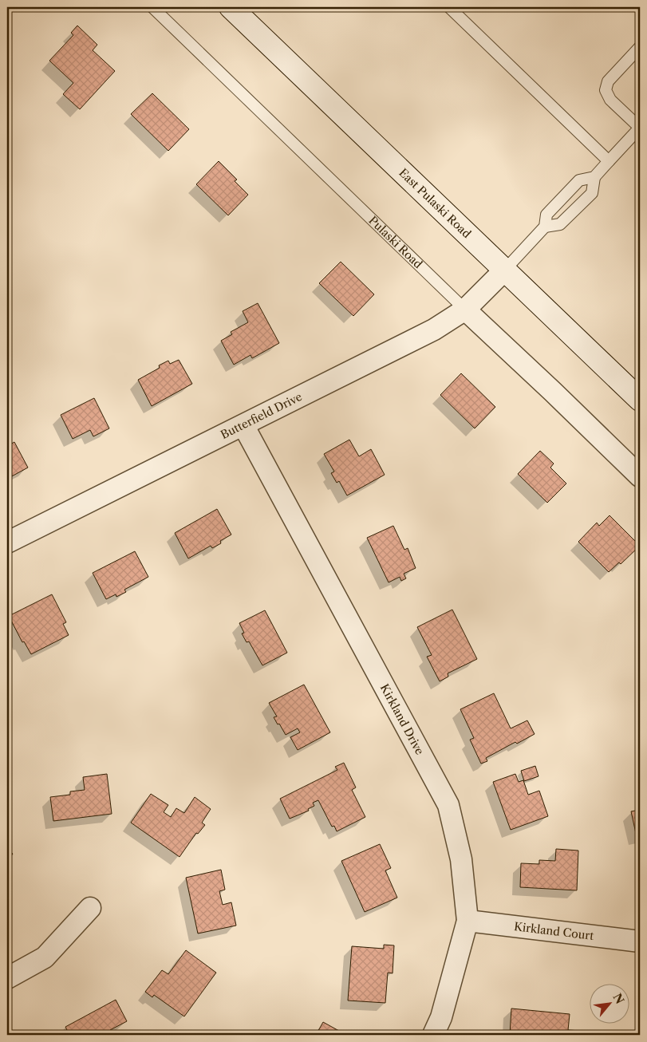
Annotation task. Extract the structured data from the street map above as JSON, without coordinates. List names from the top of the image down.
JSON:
{
  "streets": {
    "main road": ["East Pulaski Road"],
    "street": [
      "Pulaski Road",
      "Butterfield Drive",
      "Kirkland Drive",
      "Kirkland Court"
    ]
  },
  "crossings": [
    ["East Pulaski Road", "Butterfield Drive"],
    ["Pulaski Road", "Butterfield Drive"],
    ["Butterfield Drive", "Kirkland Drive"],
    ["Kirkland Drive", "Kirkland Court"]
  ],
  "north": "top right"
}
